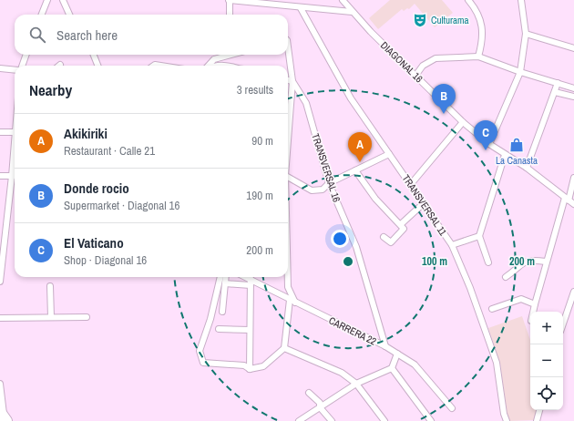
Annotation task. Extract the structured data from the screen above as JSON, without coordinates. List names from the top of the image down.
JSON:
{
  "streets": {
    "street": [
      "DIAGONAL 16",
      "TRANSVERSAL 16",
      "TRANSVERSAL 11",
      "CARRERA 22"
    ]
  },
  "crossings": [
    ["TRANSVERSAL 16", "CARRERA 22"]
  ],
  "places": {
    "theatre": ["Culturama"],
    "shop": ["La Canasta"]
  },
  "page": {
    "search": "Search here",
    "heading": ["Nearby", "3 results"],
    "pins": ["B", "C", "A"],
    "list": [
      {
        "mark": "A",
        "name": "Akikiriki",
        "note": "Restaurant · Calle 21",
        "value": "90 m"
      },
      {
        "mark": "B",
        "name": "Donde rocio",
        "note": "Supermarket · Diagonal 16",
        "value": "190 m"
      },
      {
        "mark": "C",
        "name": "El Vaticano",
        "note": "Shop · Diagonal 16",
        "value": "200 m"
      }
    ],
    "map_buttons": ["+", "−"]
  },
  "rings": ["100 m", "200 m"]
}
